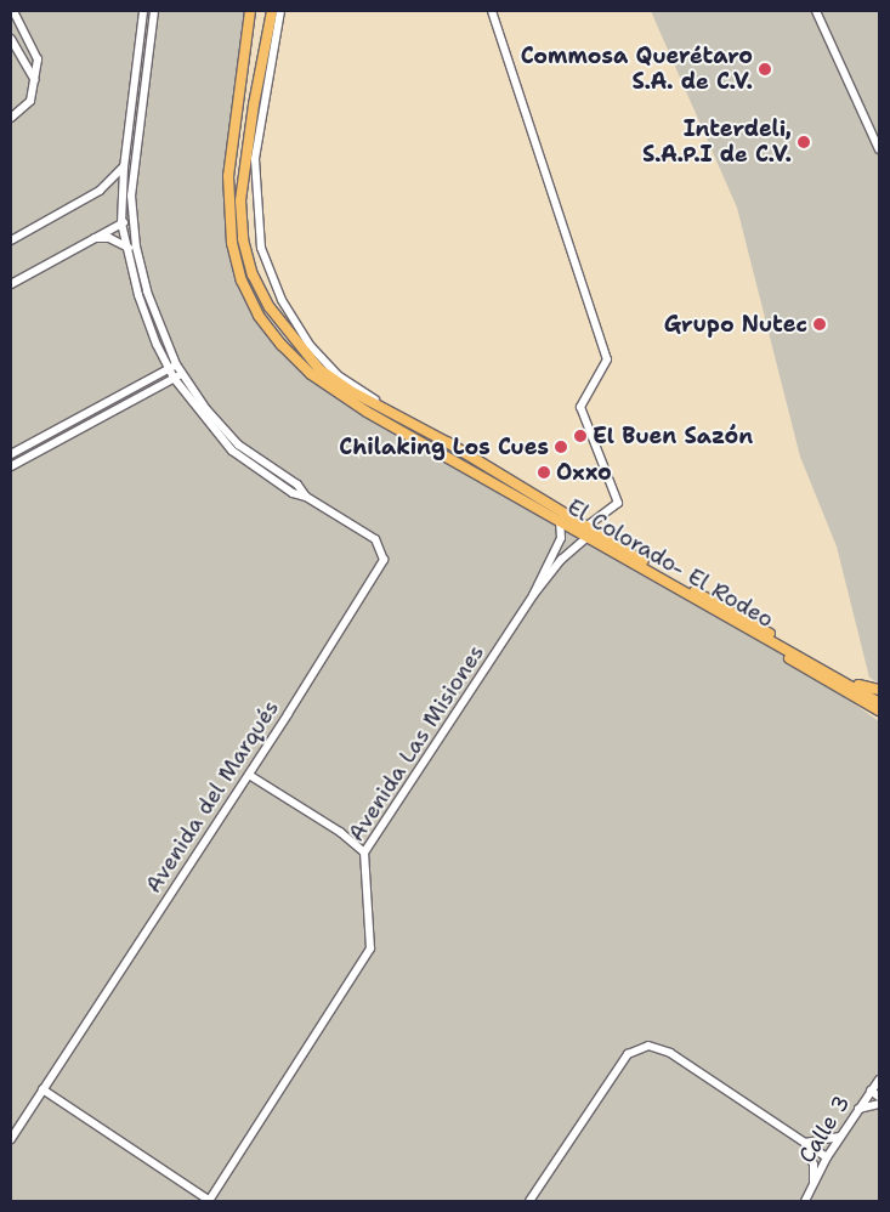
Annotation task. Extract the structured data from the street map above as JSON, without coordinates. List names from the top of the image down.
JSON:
{
  "streets": {
    "main road": ["El Colorado- El Rodeo"],
    "street": ["Avenida Las Misiones", "Avenida del Marqués", "Calle 3"]
  },
  "crossings": [
    ["El Colorado- El Rodeo", "Avenida Las Misiones"]
  ],
  "places": [
    "Commosa Querétaro S.A. de C.V.",
    "Interdeli, S.A.P.I de C.V.",
    "Grupo Nutec",
    "El Buen Sazón",
    "Chilaking Los Cues",
    "Oxxo"
  ]
}
